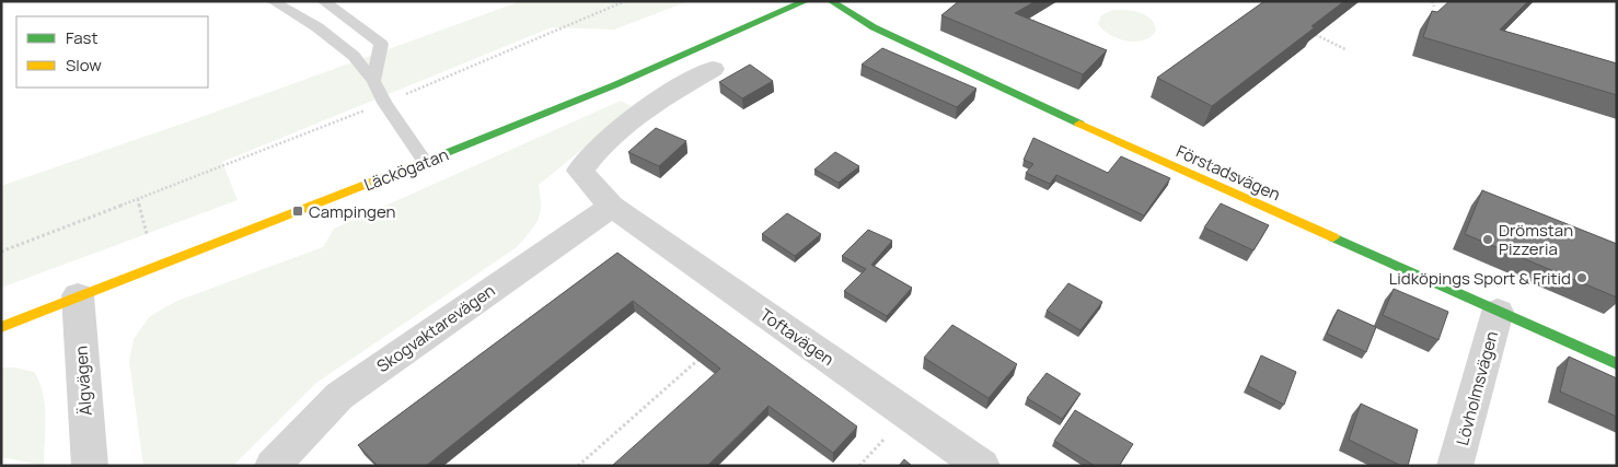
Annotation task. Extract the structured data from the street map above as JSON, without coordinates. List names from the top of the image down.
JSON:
{
  "streets": {
    "main road": ["Läckögatan", "Förstadsvägen"],
    "street": [
      "Skogvaktarevägen",
      "Toftavägen",
      "Älgvägen",
      "Lövholmsvägen"
    ]
  },
  "crossings": [
    ["Läckögatan", "Älgvägen"],
    ["Förstadsvägen", "Lövholmsvägen"],
    ["Skogvaktarevägen", "Toftavägen"]
  ],
  "places": {
    "transit": ["Campingen"],
    "other": ["Drömstan Pizzeria", "Lidköpings Sport & Fritid"]
  },
  "legend": ["Fast", "Slow"]
}
